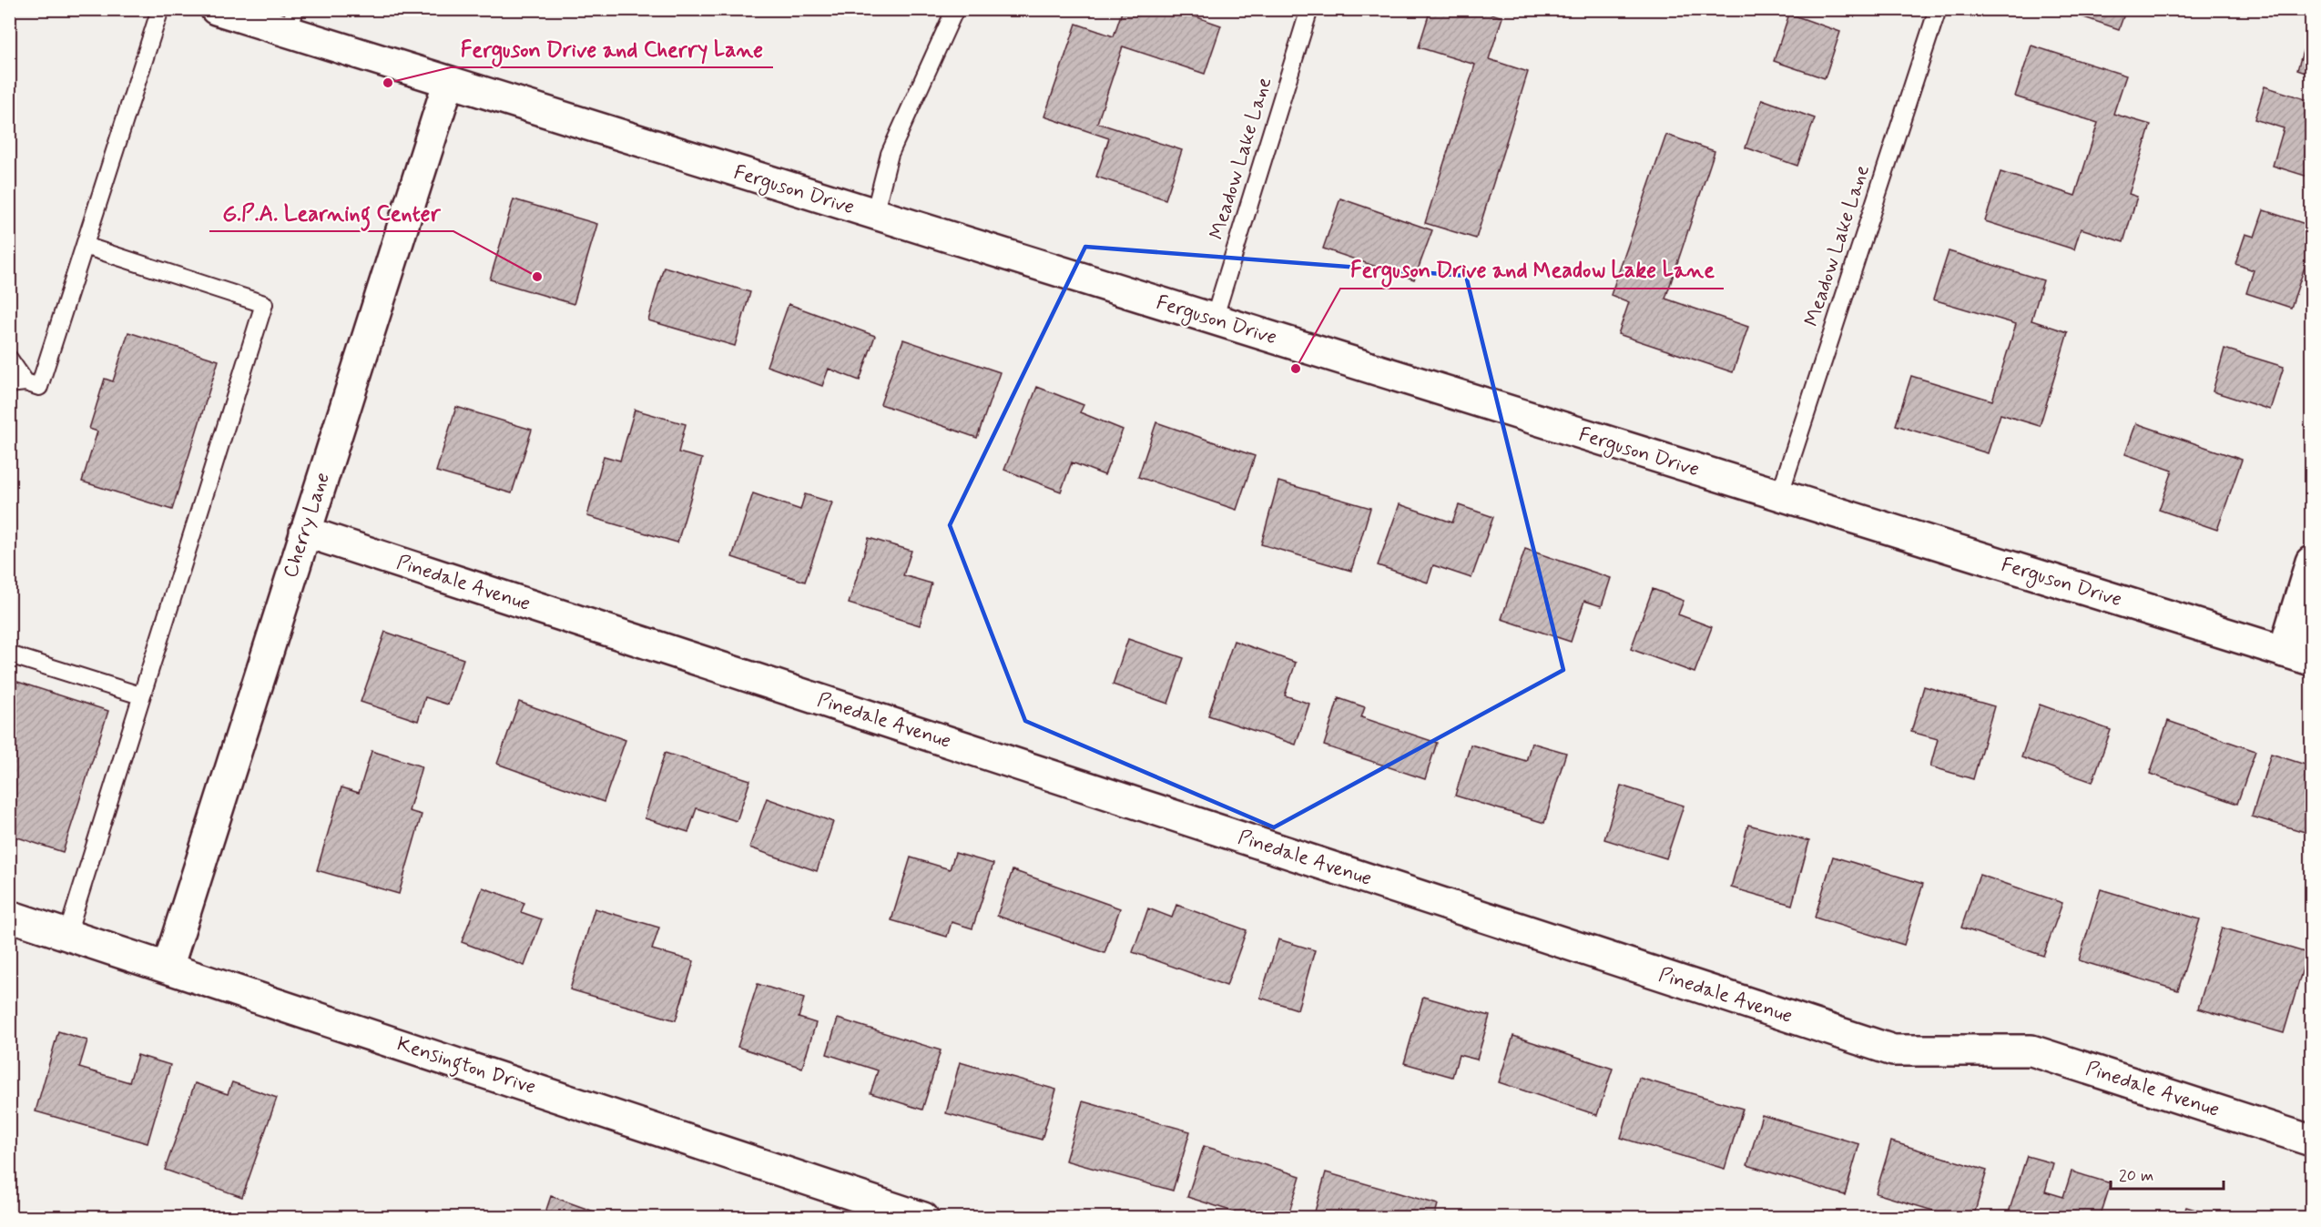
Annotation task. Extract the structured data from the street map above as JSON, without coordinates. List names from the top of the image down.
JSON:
{
  "streets": {
    "street": [
      "Ferguson Drive",
      "Cherry Lane",
      "Pinedale Avenue",
      "Kensington Drive"
    ],
    "lane": ["Meadow Lake Lane"]
  },
  "crossings": [
    ["Meadow Lake Lane", "Ferguson Drive"],
    ["Ferguson Drive", "Cherry Lane"],
    ["Cherry Lane", "Pinedale Avenue"],
    ["Cherry Lane", "Kensington Drive"]
  ],
  "places": ["Ferguson Drive and Cherry Lane", "G.P.A. Learning Center", "Ferguson Drive and Meadow Lake Lane"],
  "scale_bar": "20 m"
}
